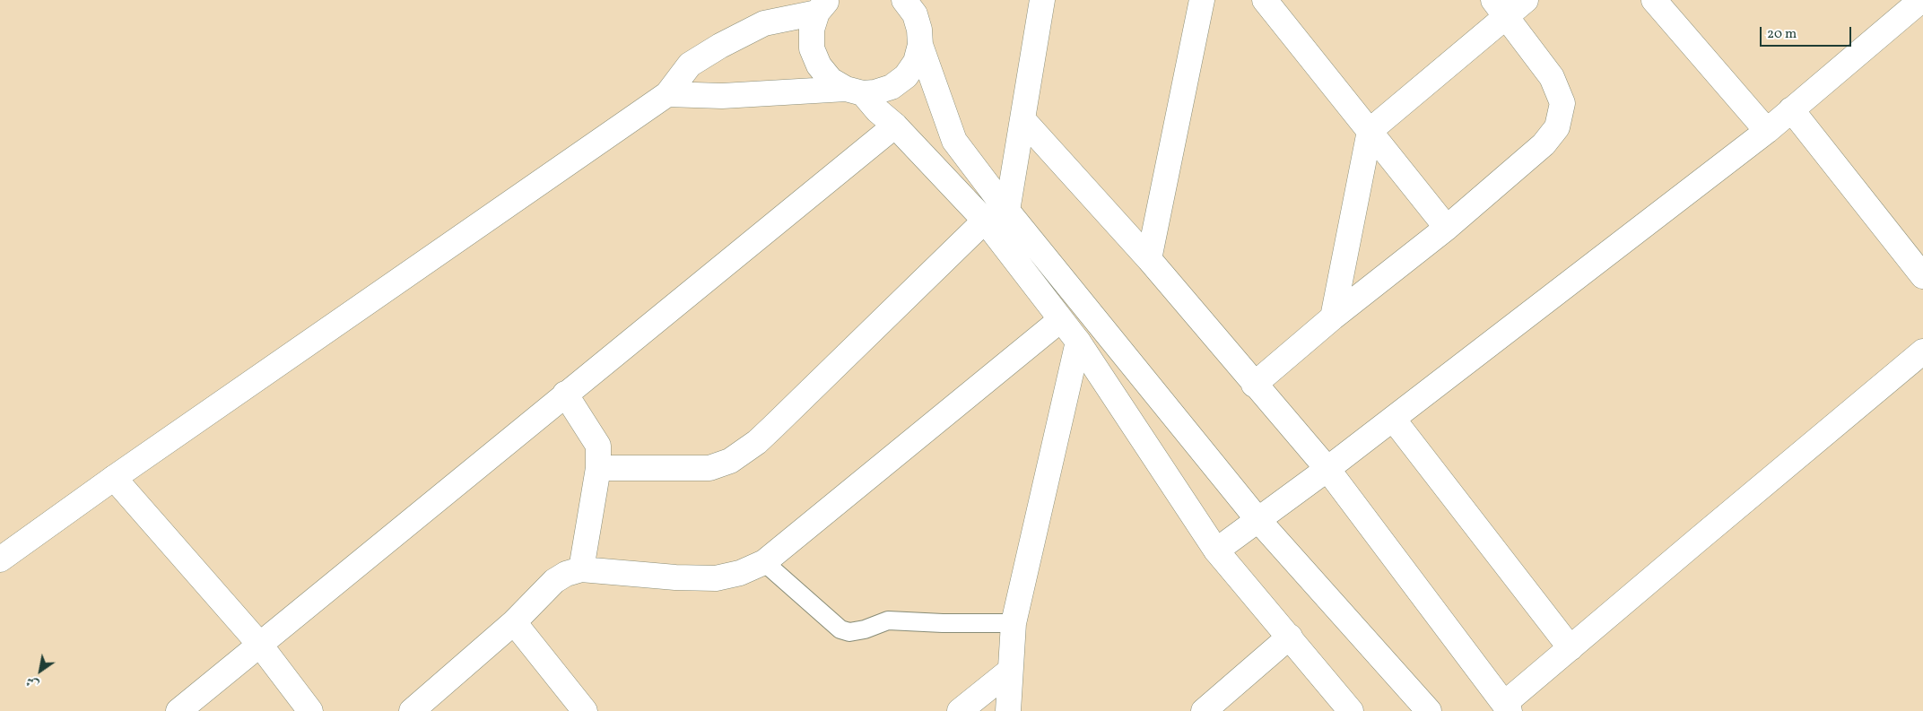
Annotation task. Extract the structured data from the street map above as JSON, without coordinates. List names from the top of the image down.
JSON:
{
  "scale_bar": "20 m",
  "north": "bottom left"
}
